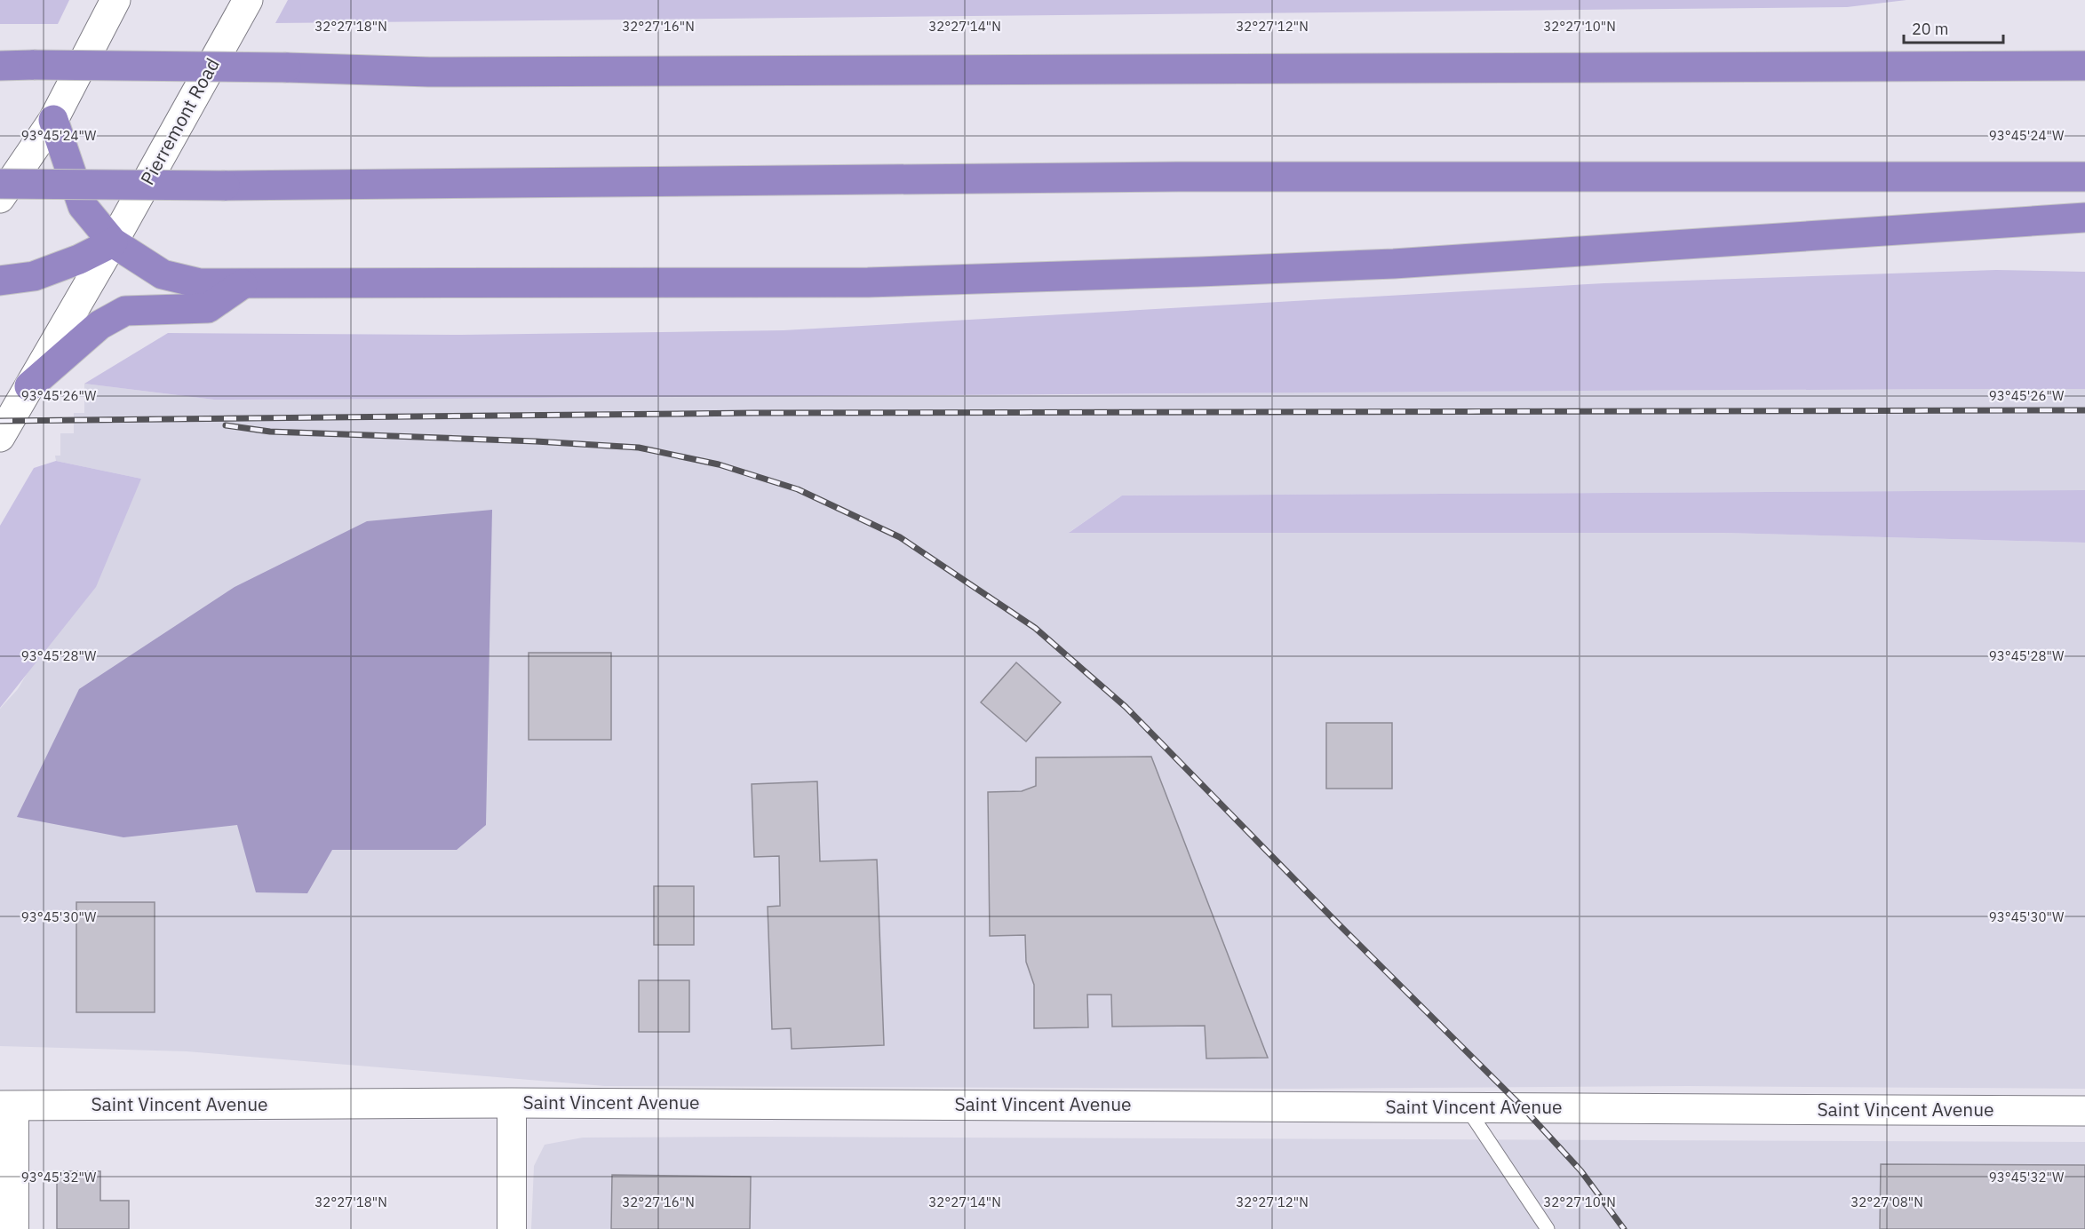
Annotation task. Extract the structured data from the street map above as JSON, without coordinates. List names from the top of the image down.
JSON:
{
  "streets": {
    "street": ["Pierremont Road", "Saint Vincent Avenue"]
  },
  "scale_bar": "20 m",
  "coordinates": [
    "32°27'18\"N",
    "32°27'16\"N",
    "32°27'14\"N",
    "32°27'12\"N",
    "32°27'10\"N",
    "93°45'24\"W",
    "93°45'26\"W",
    "93°45'28\"W",
    "93°45'30\"W",
    "93°45'32\"W",
    "32°27'08\"N"
  ]
}
